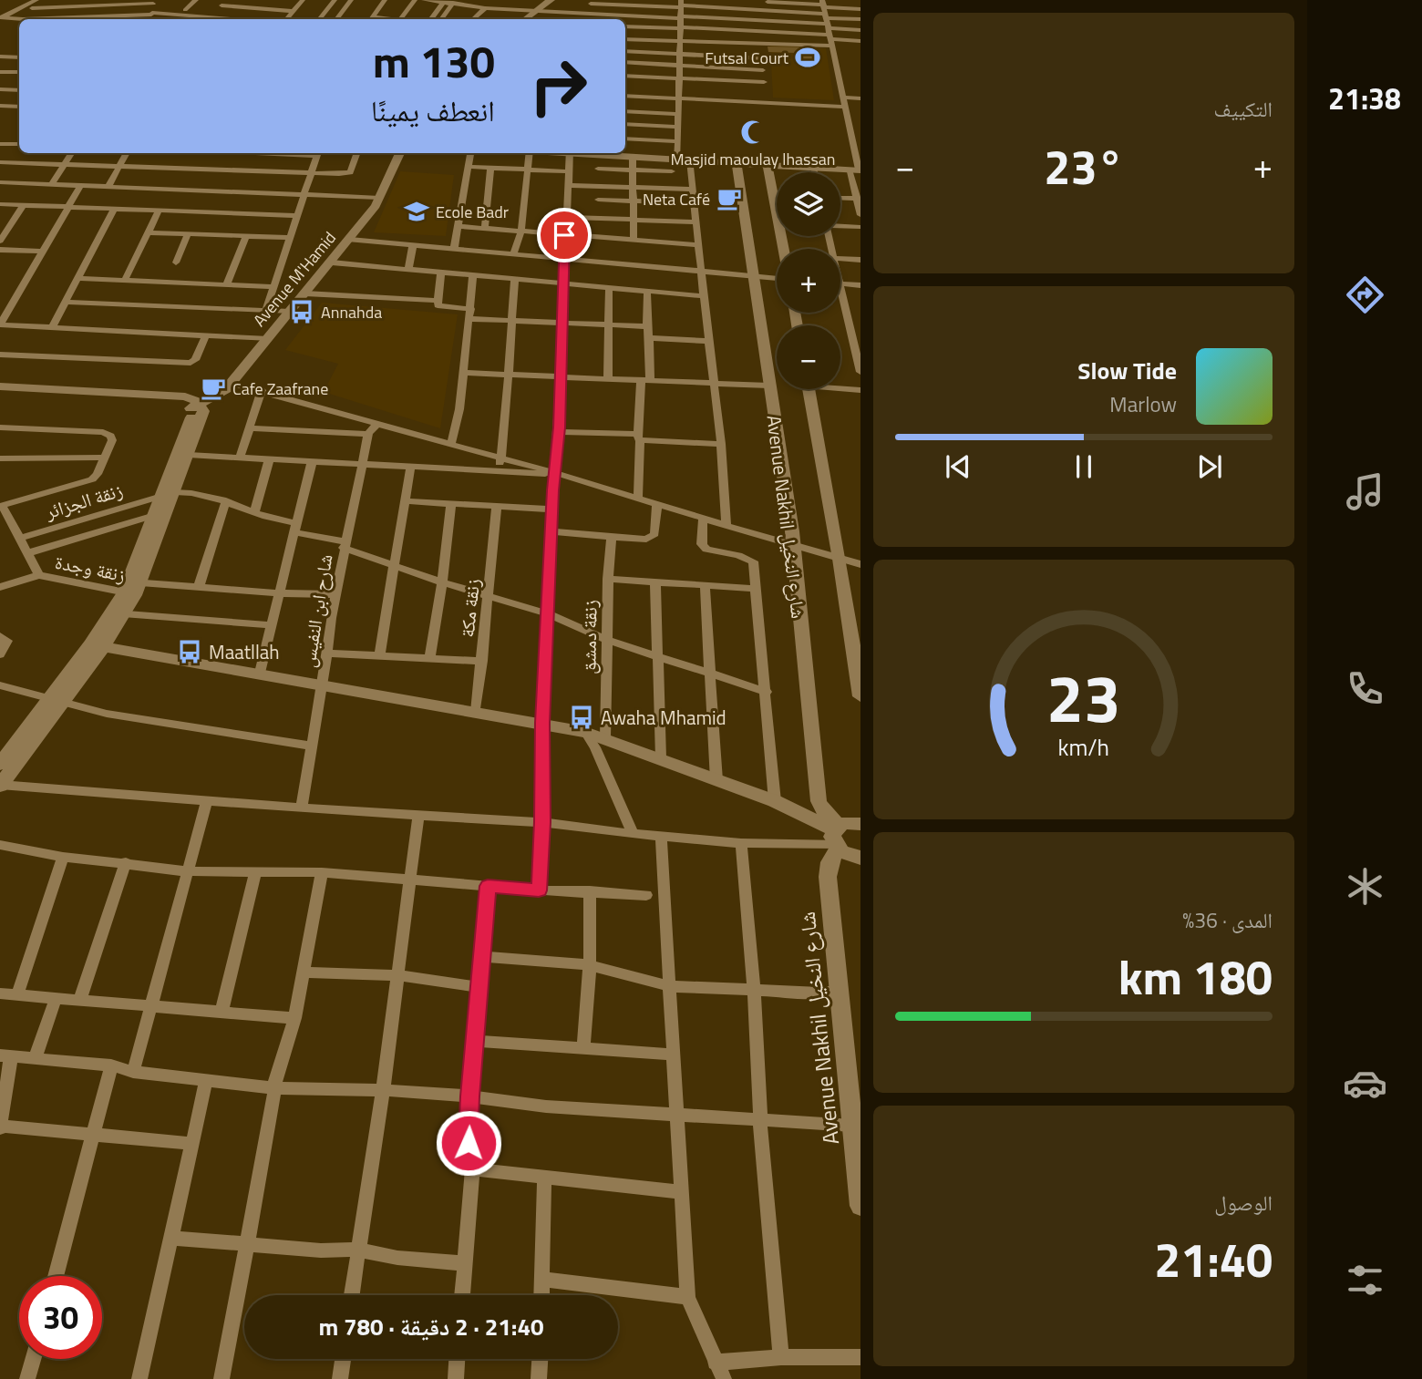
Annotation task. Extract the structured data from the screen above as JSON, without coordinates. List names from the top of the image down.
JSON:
{
  "streets": {
    "street": [
      "Avenue M'Hamid",
      "زنقة الجزائر",
      "Avenue Nakhil شارع النخيل",
      "زنقة وجدة",
      "زنقة مكة",
      "شارح ابن النفيس",
      "زنقة دمشق"
    ]
  },
  "crossings": [
    ["زنقة وجدة", "شارح ابن النفيس"]
  ],
  "places": {
    "sports": ["Futsal Court"],
    "mosque": ["Masjid maoulay lhassan"],
    "cafe": ["Neta Café", "Cafe Zaafrane"],
    "school or university": ["Ecole Badr"],
    "bus stop": ["Annahda", "Maatllah", "Awaha Mhamid"]
  },
  "page": {
    "tabs": "21:38",
    "tile": [
      "التكييف",
      ["المدى · 36%", "180 km"],
      ["الوصول", "21:40"]
    ],
    "turn": ["130 m", "انعطف يمينًا"],
    "heat": ["−", "23°", "+"],
    "map_buttons": ["+", "−"],
    "song": ["Slow Tide", "Marlow"],
    "limit": "30",
    "trip": "21:40 · 2 دقيقة · 780 m",
    "gauge": ["23", "km/h"]
  }
}
